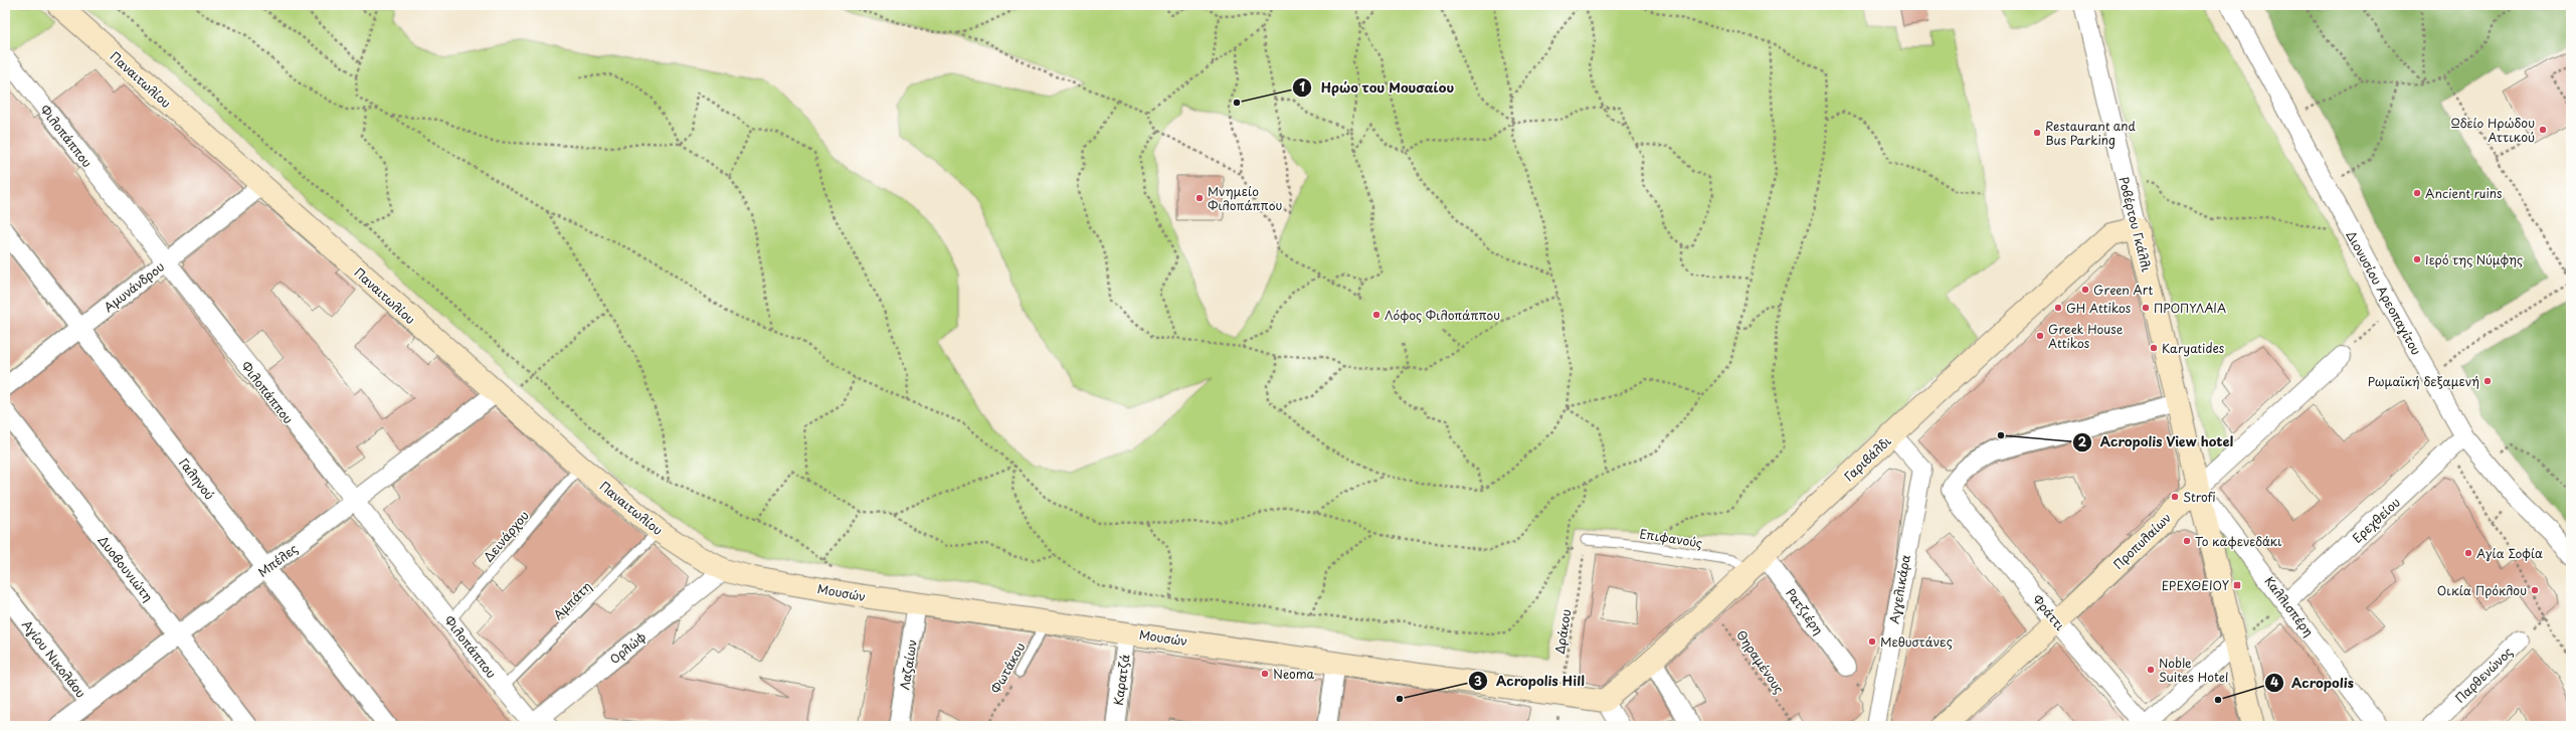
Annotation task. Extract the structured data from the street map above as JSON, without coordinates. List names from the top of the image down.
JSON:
{
  "streets": {
    "street": [
      "Παναιτωλίου",
      "Φιλοπάππου",
      "Ροβέρτου Γκάλλι",
      "Αμυνάνδρου",
      "Διονυσίου Αρεοπαγίτου",
      "Γαριβάλδι",
      "Γαληνού",
      "Ερεχθείου",
      "Προπυλαίων",
      "Μπέλες",
      "Δυοβουνιώτη",
      "Αγγελικάρα",
      "Μουσών",
      "Καλλισπέρη",
      "Ρατζιέρη",
      "Φράττι",
      "Ορλώφ",
      "Αγίου Νικολάου",
      "Λαζαίων",
      "Παρθενώνος",
      "Καρατζά"
    ],
    "lane": [
      "Δεινάρχου",
      "Επιφανούς",
      "Αμπάτη",
      "Φωτάκου"
    ],
    "path": ["Δράκου", "Θηραμένους"]
  },
  "crossings": [
    ["Παναιτωλίου", "Αμυνάνδρου"],
    ["Παναιτωλίου", "Δεινάρχου"],
    ["Παναιτωλίου", "Μπέλες"],
    ["Παναιτωλίου", "Μουσών"],
    ["Παναιτωλίου", "Αμπάτη"],
    ["Παναιτωλίου", "Ορλώφ"],
    ["Φιλοπάππου", "Αμυνάνδρου"],
    ["Φιλοπάππου", "Δεινάρχου"],
    ["Φιλοπάππου", "Μπέλες"],
    ["Φιλοπάππου", "Αμπάτη"],
    ["Φιλοπάππου", "Ορλώφ"],
    ["Ροβέρτου Γκάλλι", "Γαριβάλδι"],
    ["Ροβέρτου Γκάλλι", "Προπυλαίων"],
    ["Ροβέρτου Γκάλλι", "Καλλισπέρη"],
    ["Ροβέρτου Γκάλλι", "Φράττι"],
    ["Αμυνάνδρου", "Γαληνού"],
    ["Διονυσίου Αρεοπαγίτου", "Ερεχθείου"],
    ["Γαριβάλδι", "Επιφανούς"],
    ["Γαριβάλδι", "Αγγελικάρα"],
    ["Γαριβάλδι", "Μουσών"],
    ["Γαριβάλδι", "Ρατζιέρη"],
    ["Γαριβάλδι", "Θηραμένους"],
    ["Γαληνού", "Μπέλες"],
    ["Ερεχθείου", "Καλλισπέρη"],
    ["Επιφανούς", "Ρατζιέρη"],
    ["Επιφανούς", "Δράκου"],
    ["Προπυλαίων", "Καλλισπέρη"],
    ["Προπυλαίων", "Φράττι"],
    ["Μπέλες", "Δυοβουνιώτη"],
    ["Μπέλες", "Αγίου Νικολάου"],
    ["Μουσών", "Δράκου"],
    ["Μουσών", "Ορλώφ"],
    ["Μουσών", "Λαζαίων"],
    ["Μουσών", "Φωτάκου"],
    ["Μουσών", "Καρατζά"]
  ],
  "places": {
    "other": [
      "Ηρώο του Μουσαίου",
      "Ωδείο Ηρώδου Αττικού",
      "Restaurant and Bus Parking",
      "Ancient ruins",
      "Μνημείο Φιλοπάππου",
      "Ιερό της Νύμφης",
      "Green Art",
      "GH Attikos",
      "ΠΡΟΠΥΛΑΙΑ",
      "Λόφος Φιλοπάππου",
      "Greek House Attikos",
      "Karyatides",
      "Ρωμαϊκή δεξαμενή",
      "Acropolis View hotel",
      "Strofi",
      "Το καφενεδάκι",
      "Αγία Σοφία",
      "Οικία Πρόκλου",
      "Μεθυστάνες",
      "Noble Suites Hotel",
      "Neoma",
      "Acropolis Hill",
      "Acropolis"
    ],
    "transit": ["ΕΡΕΧΘΕΙΟΥ"]
  }
}
